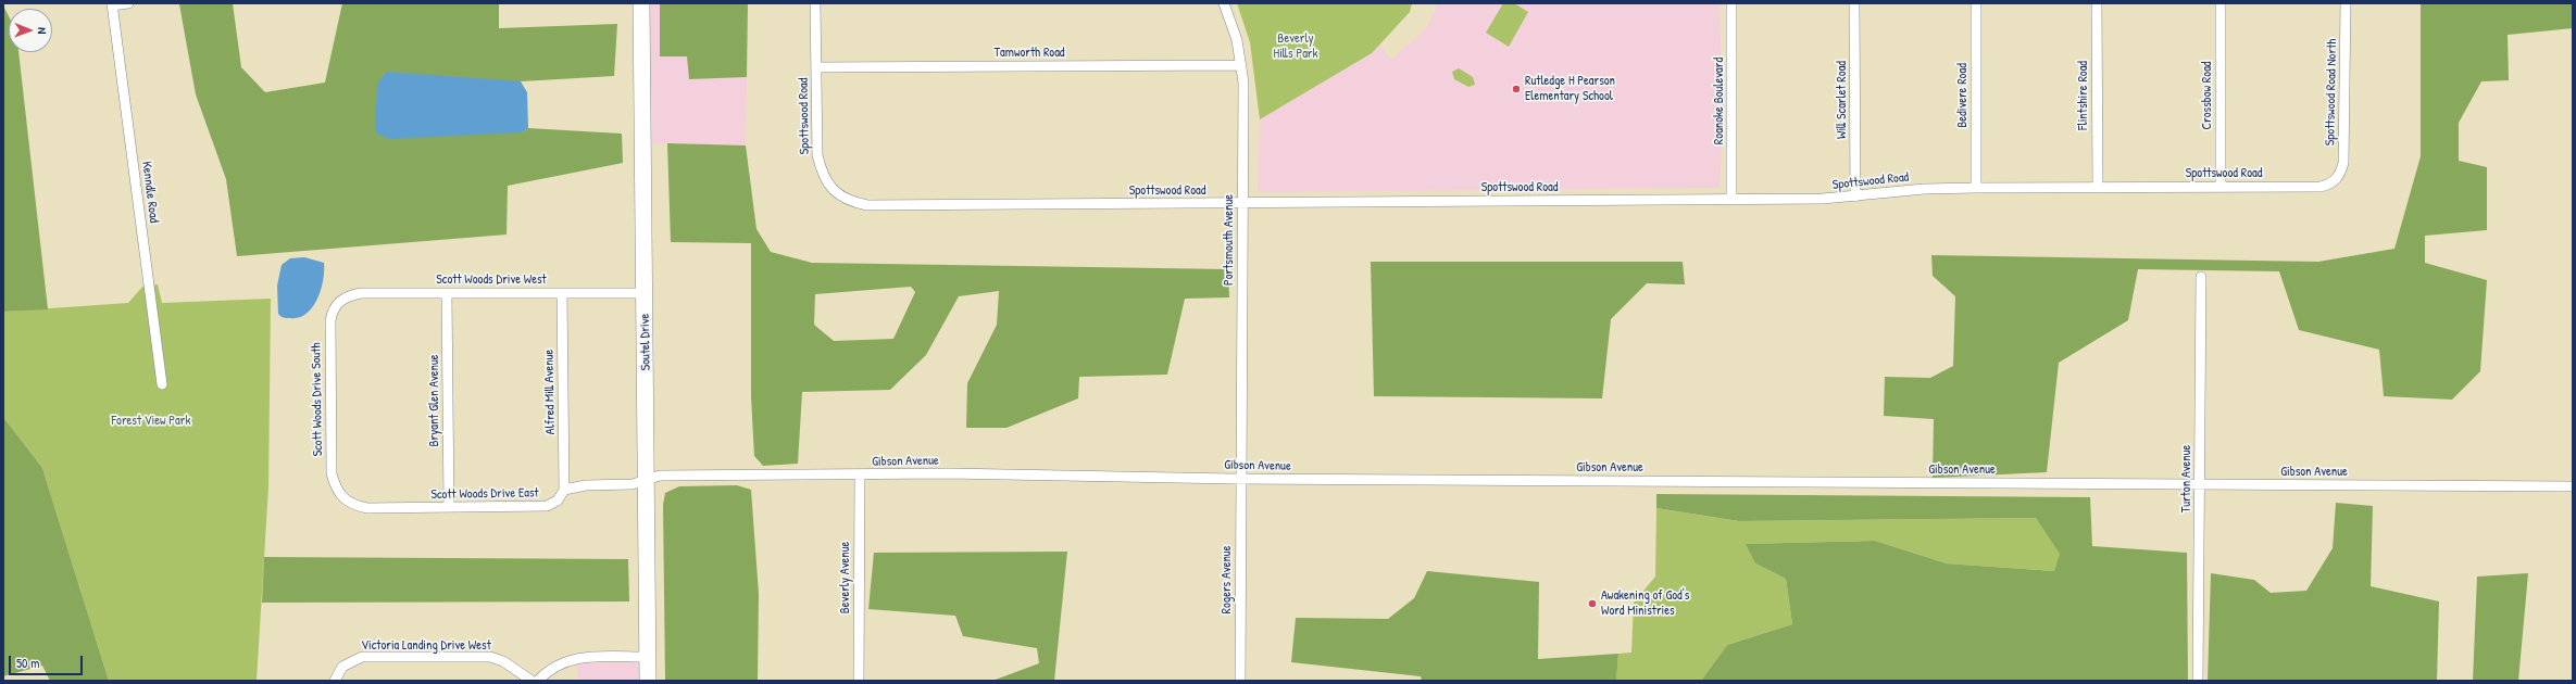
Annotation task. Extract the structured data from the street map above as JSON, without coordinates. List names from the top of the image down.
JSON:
{
  "streets": {
    "main road": ["Soutel Drive"],
    "street": [
      "Tamworth Road",
      "Spottswood Road North",
      "Bedivere Road",
      "Flintshire Road",
      "Crossbow Road",
      "Will Scarlet Road",
      "Roanoke Boulevard",
      "Spottswood Road",
      "Kenndle Road",
      "Portsmouth Avenue",
      "Scott Woods Drive West",
      "Alfred Mill Avenue",
      "Scott Woods Drive South",
      "Bryant Glen Avenue",
      "Gibson Avenue",
      "Turton Avenue",
      "Scott Woods Drive East",
      "Beverly Avenue",
      "Rogers Avenue",
      "Victoria Landing Drive West"
    ]
  },
  "crossings": [
    ["Tamworth Road", "Spottswood Road"],
    ["Tamworth Road", "Portsmouth Avenue"],
    ["Spottswood Road North", "Spottswood Road"],
    ["Bedivere Road", "Spottswood Road"],
    ["Flintshire Road", "Spottswood Road"],
    ["Crossbow Road", "Spottswood Road"],
    ["Will Scarlet Road", "Spottswood Road"],
    ["Roanoke Boulevard", "Spottswood Road"],
    ["Spottswood Road", "Portsmouth Avenue"],
    ["Portsmouth Avenue", "Gibson Avenue"],
    ["Portsmouth Avenue", "Rogers Avenue"],
    ["Scott Woods Drive West", "Soutel Drive"],
    ["Scott Woods Drive West", "Alfred Mill Avenue"],
    ["Scott Woods Drive West", "Scott Woods Drive South"],
    ["Scott Woods Drive West", "Bryant Glen Avenue"],
    ["Soutel Drive", "Gibson Avenue"],
    ["Soutel Drive", "Scott Woods Drive East"],
    ["Alfred Mill Avenue", "Scott Woods Drive East"],
    ["Scott Woods Drive South", "Scott Woods Drive East"],
    ["Bryant Glen Avenue", "Scott Woods Drive East"],
    ["Gibson Avenue", "Turton Avenue"],
    ["Gibson Avenue", "Scott Woods Drive East"],
    ["Gibson Avenue", "Beverly Avenue"],
    ["Gibson Avenue", "Rogers Avenue"]
  ],
  "parks": ["Beverly Hills Park", "Forest View Park"],
  "places": ["Rutledge H Pearson Elementary School", "Awakening of God's Word Ministries"],
  "scale_bar": "50 m",
  "north": "right"
}
